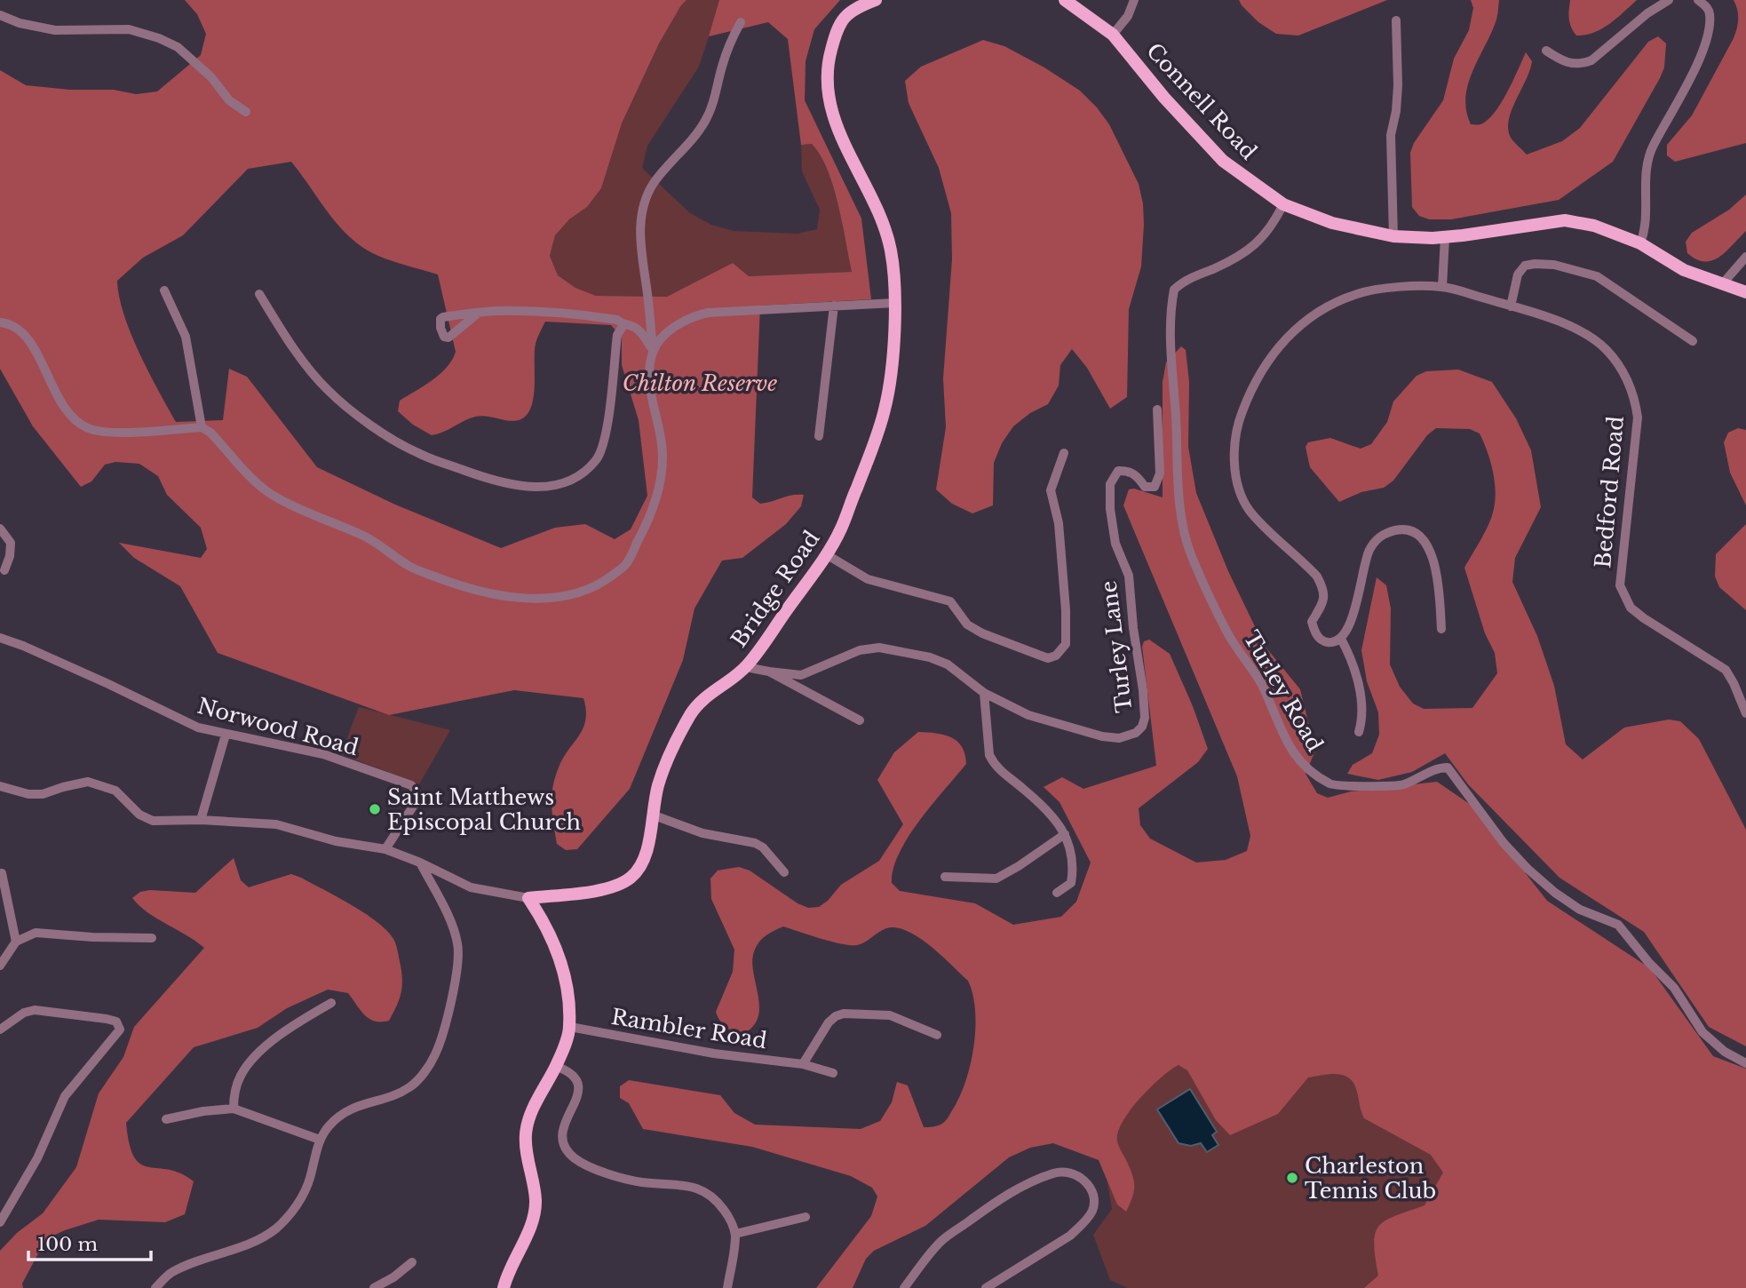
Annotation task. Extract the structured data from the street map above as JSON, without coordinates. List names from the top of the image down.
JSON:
{
  "streets": {
    "main road": ["Connell Road", "Bridge Road"],
    "street": [
      "Bedford Road",
      "Turley Lane",
      "Turley Road",
      "Norwood Road",
      "Rambler Road"
    ]
  },
  "crossings": [
    ["Connell Road", "Turley Road"],
    ["Bridge Road", "Norwood Road"]
  ],
  "parks": ["Chilton Reserve"],
  "places": ["Saint Matthews Episcopal Church", "Charleston Tennis Club"],
  "scale_bar": "100 m"
}
